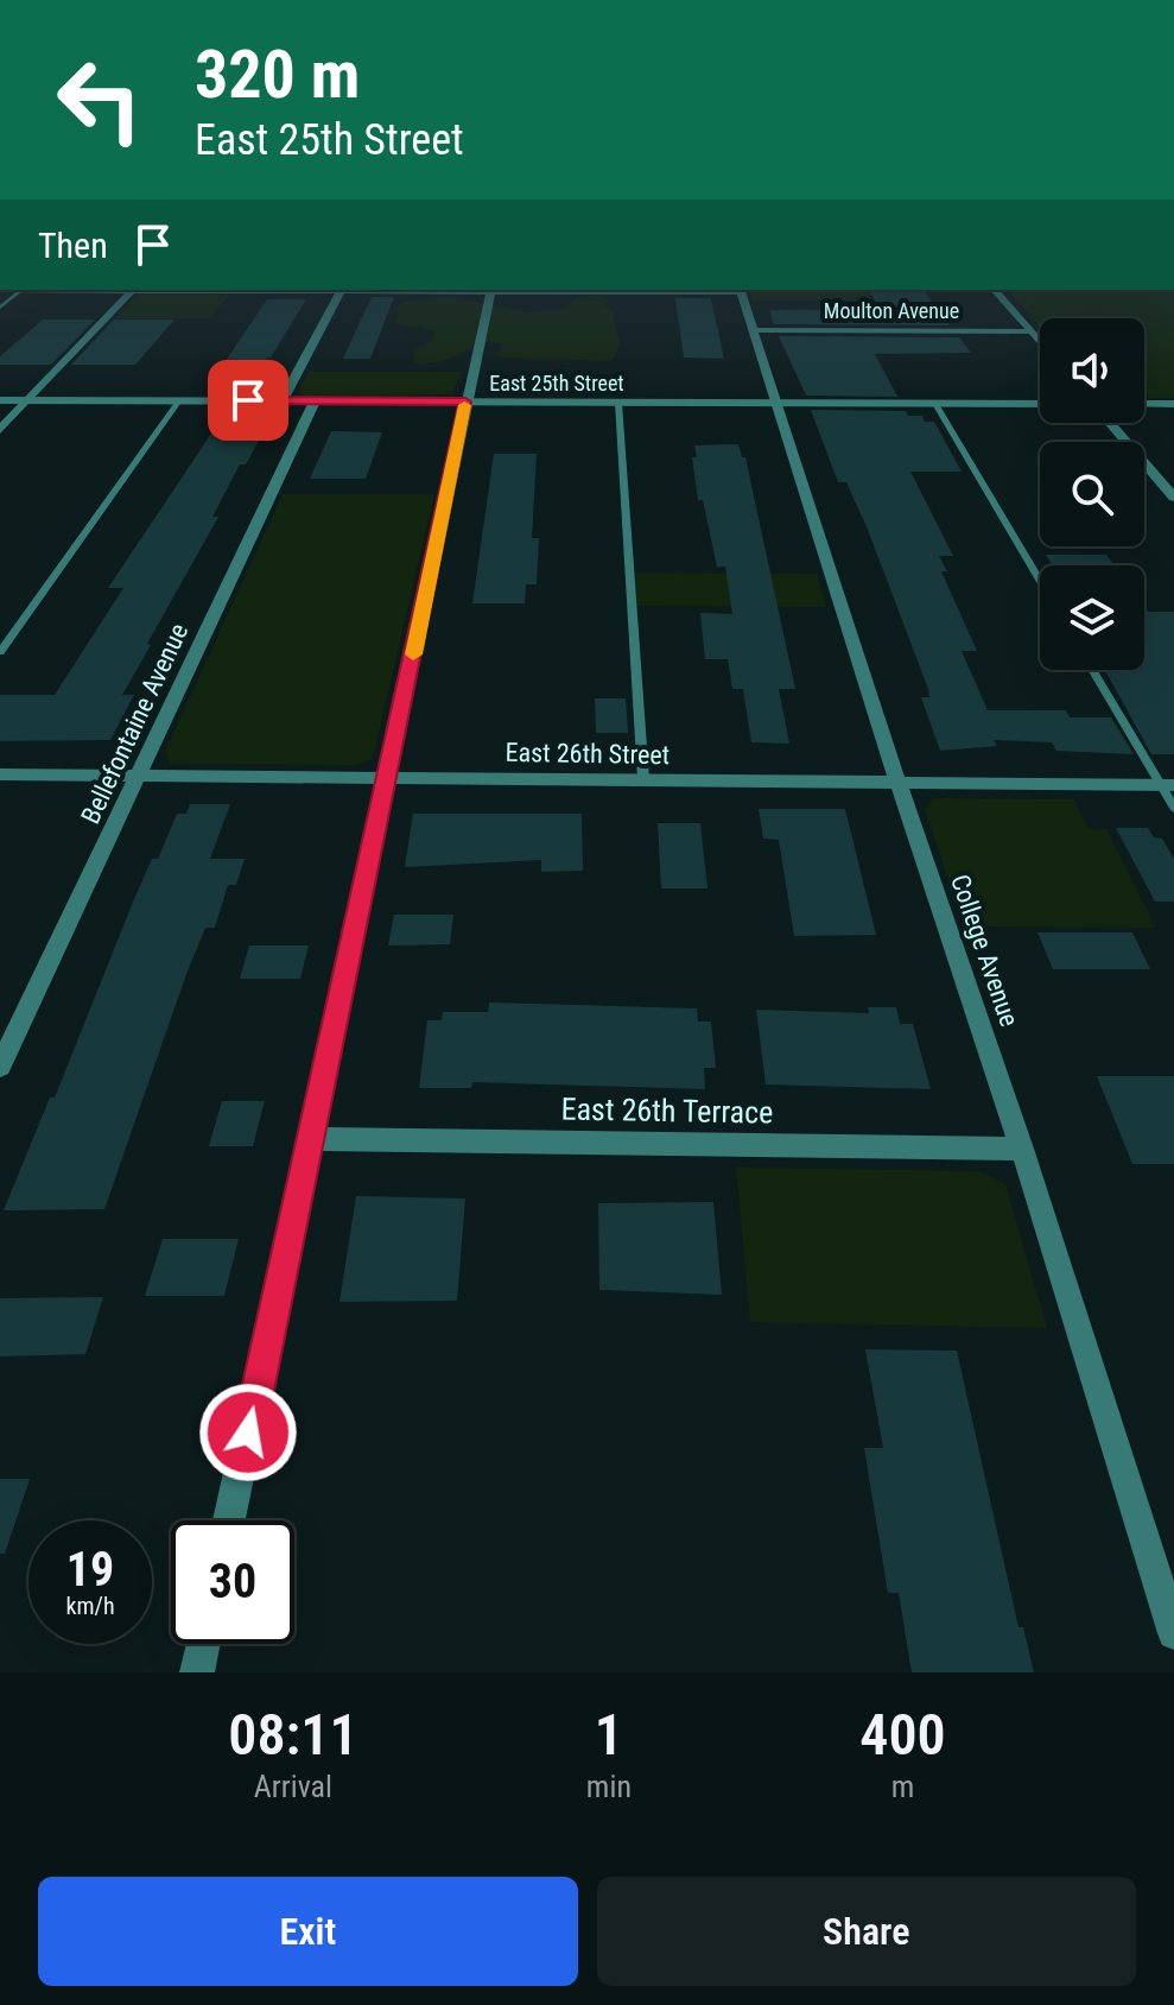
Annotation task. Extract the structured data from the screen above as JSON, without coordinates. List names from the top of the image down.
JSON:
{
  "streets": {
    "street": [
      "Moulton Avenue",
      "East 25th Street",
      "Bellefontaine Avenue",
      "East 26th Street",
      "College Avenue",
      "East 26th Terrace"
    ]
  },
  "crossings": [
    ["Moulton Avenue", "College Avenue"],
    ["East 25th Street", "Bellefontaine Avenue"],
    ["East 25th Street", "College Avenue"],
    ["Bellefontaine Avenue", "East 26th Street"],
    ["East 26th Street", "College Avenue"],
    ["College Avenue", "East 26th Terrace"]
  ],
  "page": {
    "turn": ["320 m", "East 25th Street"],
    "then": "Then",
    "speed": "19 km/h",
    "limit": "30",
    "eta": [
      "08:11",
      "Arrival",
      "1",
      "min",
      "400",
      "m"
    ],
    "buttons": ["Exit", "Share"]
  }
}
